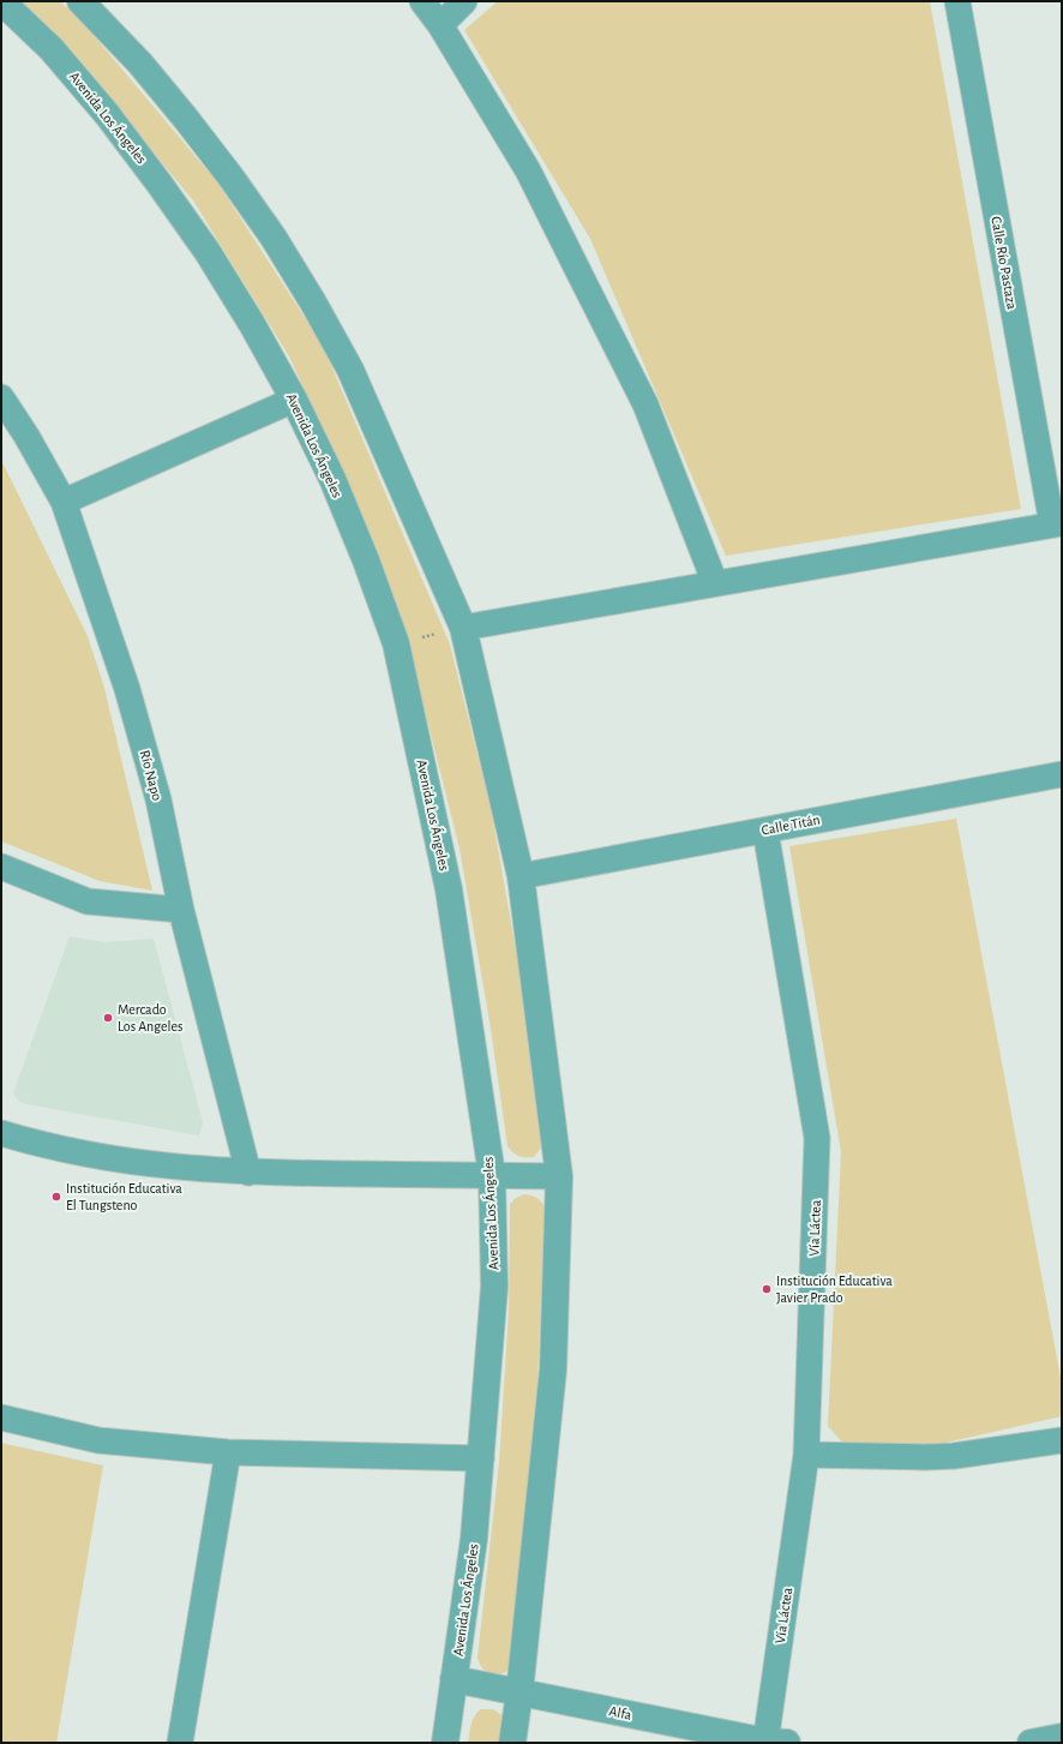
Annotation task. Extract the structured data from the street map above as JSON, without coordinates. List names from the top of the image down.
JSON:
{
  "streets": {
    "street": [
      "Avenida Los Ángeles",
      "Calle Río Pastaza",
      "Río Napo",
      "Calle Titán",
      "Vía Láctea",
      "Alfa"
    ]
  },
  "crossings": [
    ["Avenida Los Ángeles", "Alfa"],
    ["Calle Titán", "Vía Láctea"],
    ["Vía Láctea", "Alfa"]
  ],
  "places": ["Mercado Los Angeles", "Institución Educativa El Tungsteno", "Institución Educativa Javier Prado"]
}
